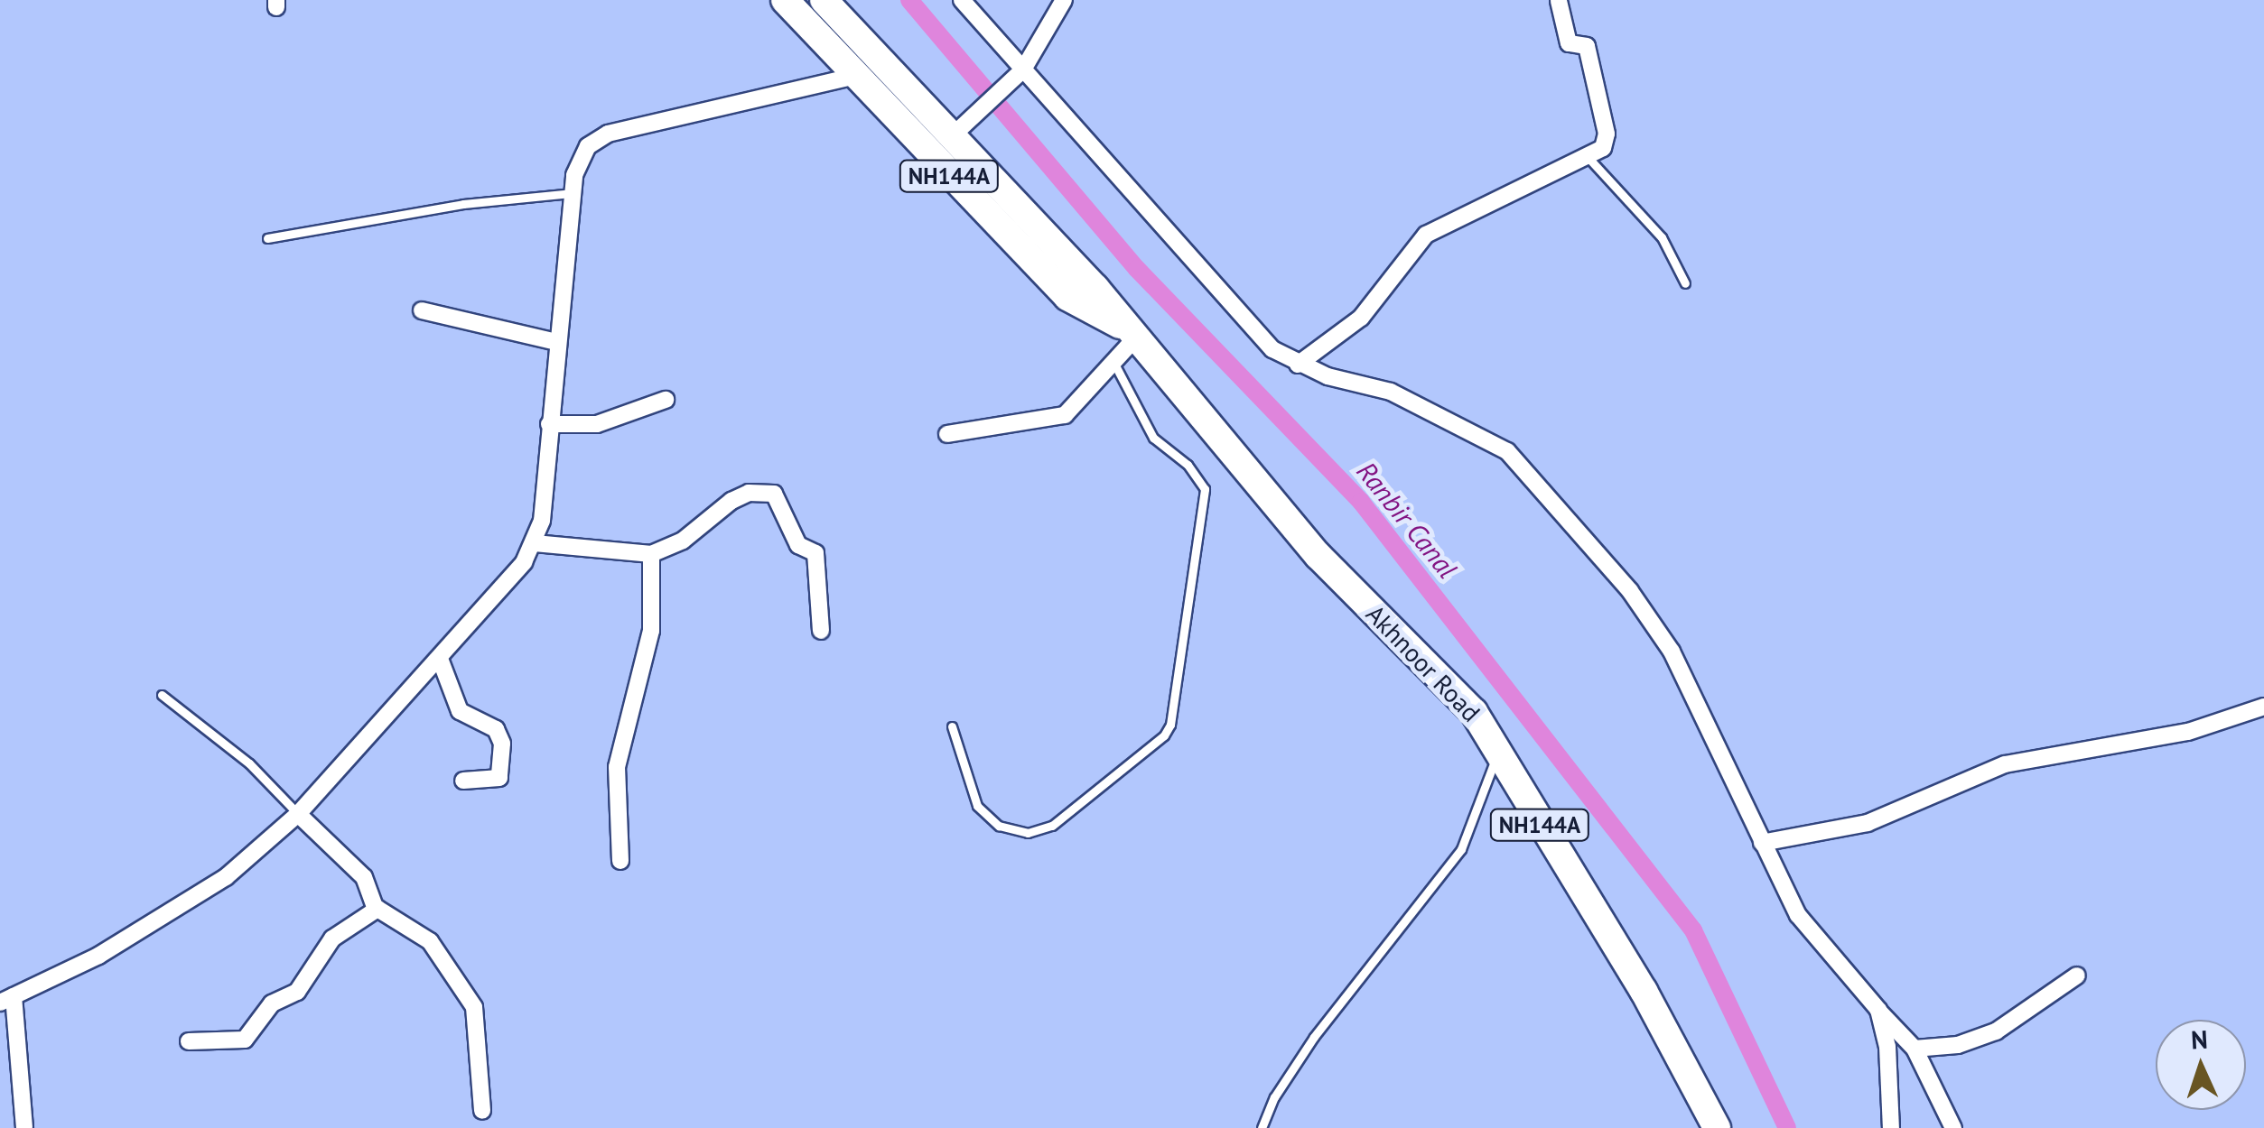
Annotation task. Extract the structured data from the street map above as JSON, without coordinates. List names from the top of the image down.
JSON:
{
  "streets": {
    "highway": ["NH144A", "Akhnoor Road"]
  },
  "water": ["Ranbir Canal"],
  "north": "top"
}
